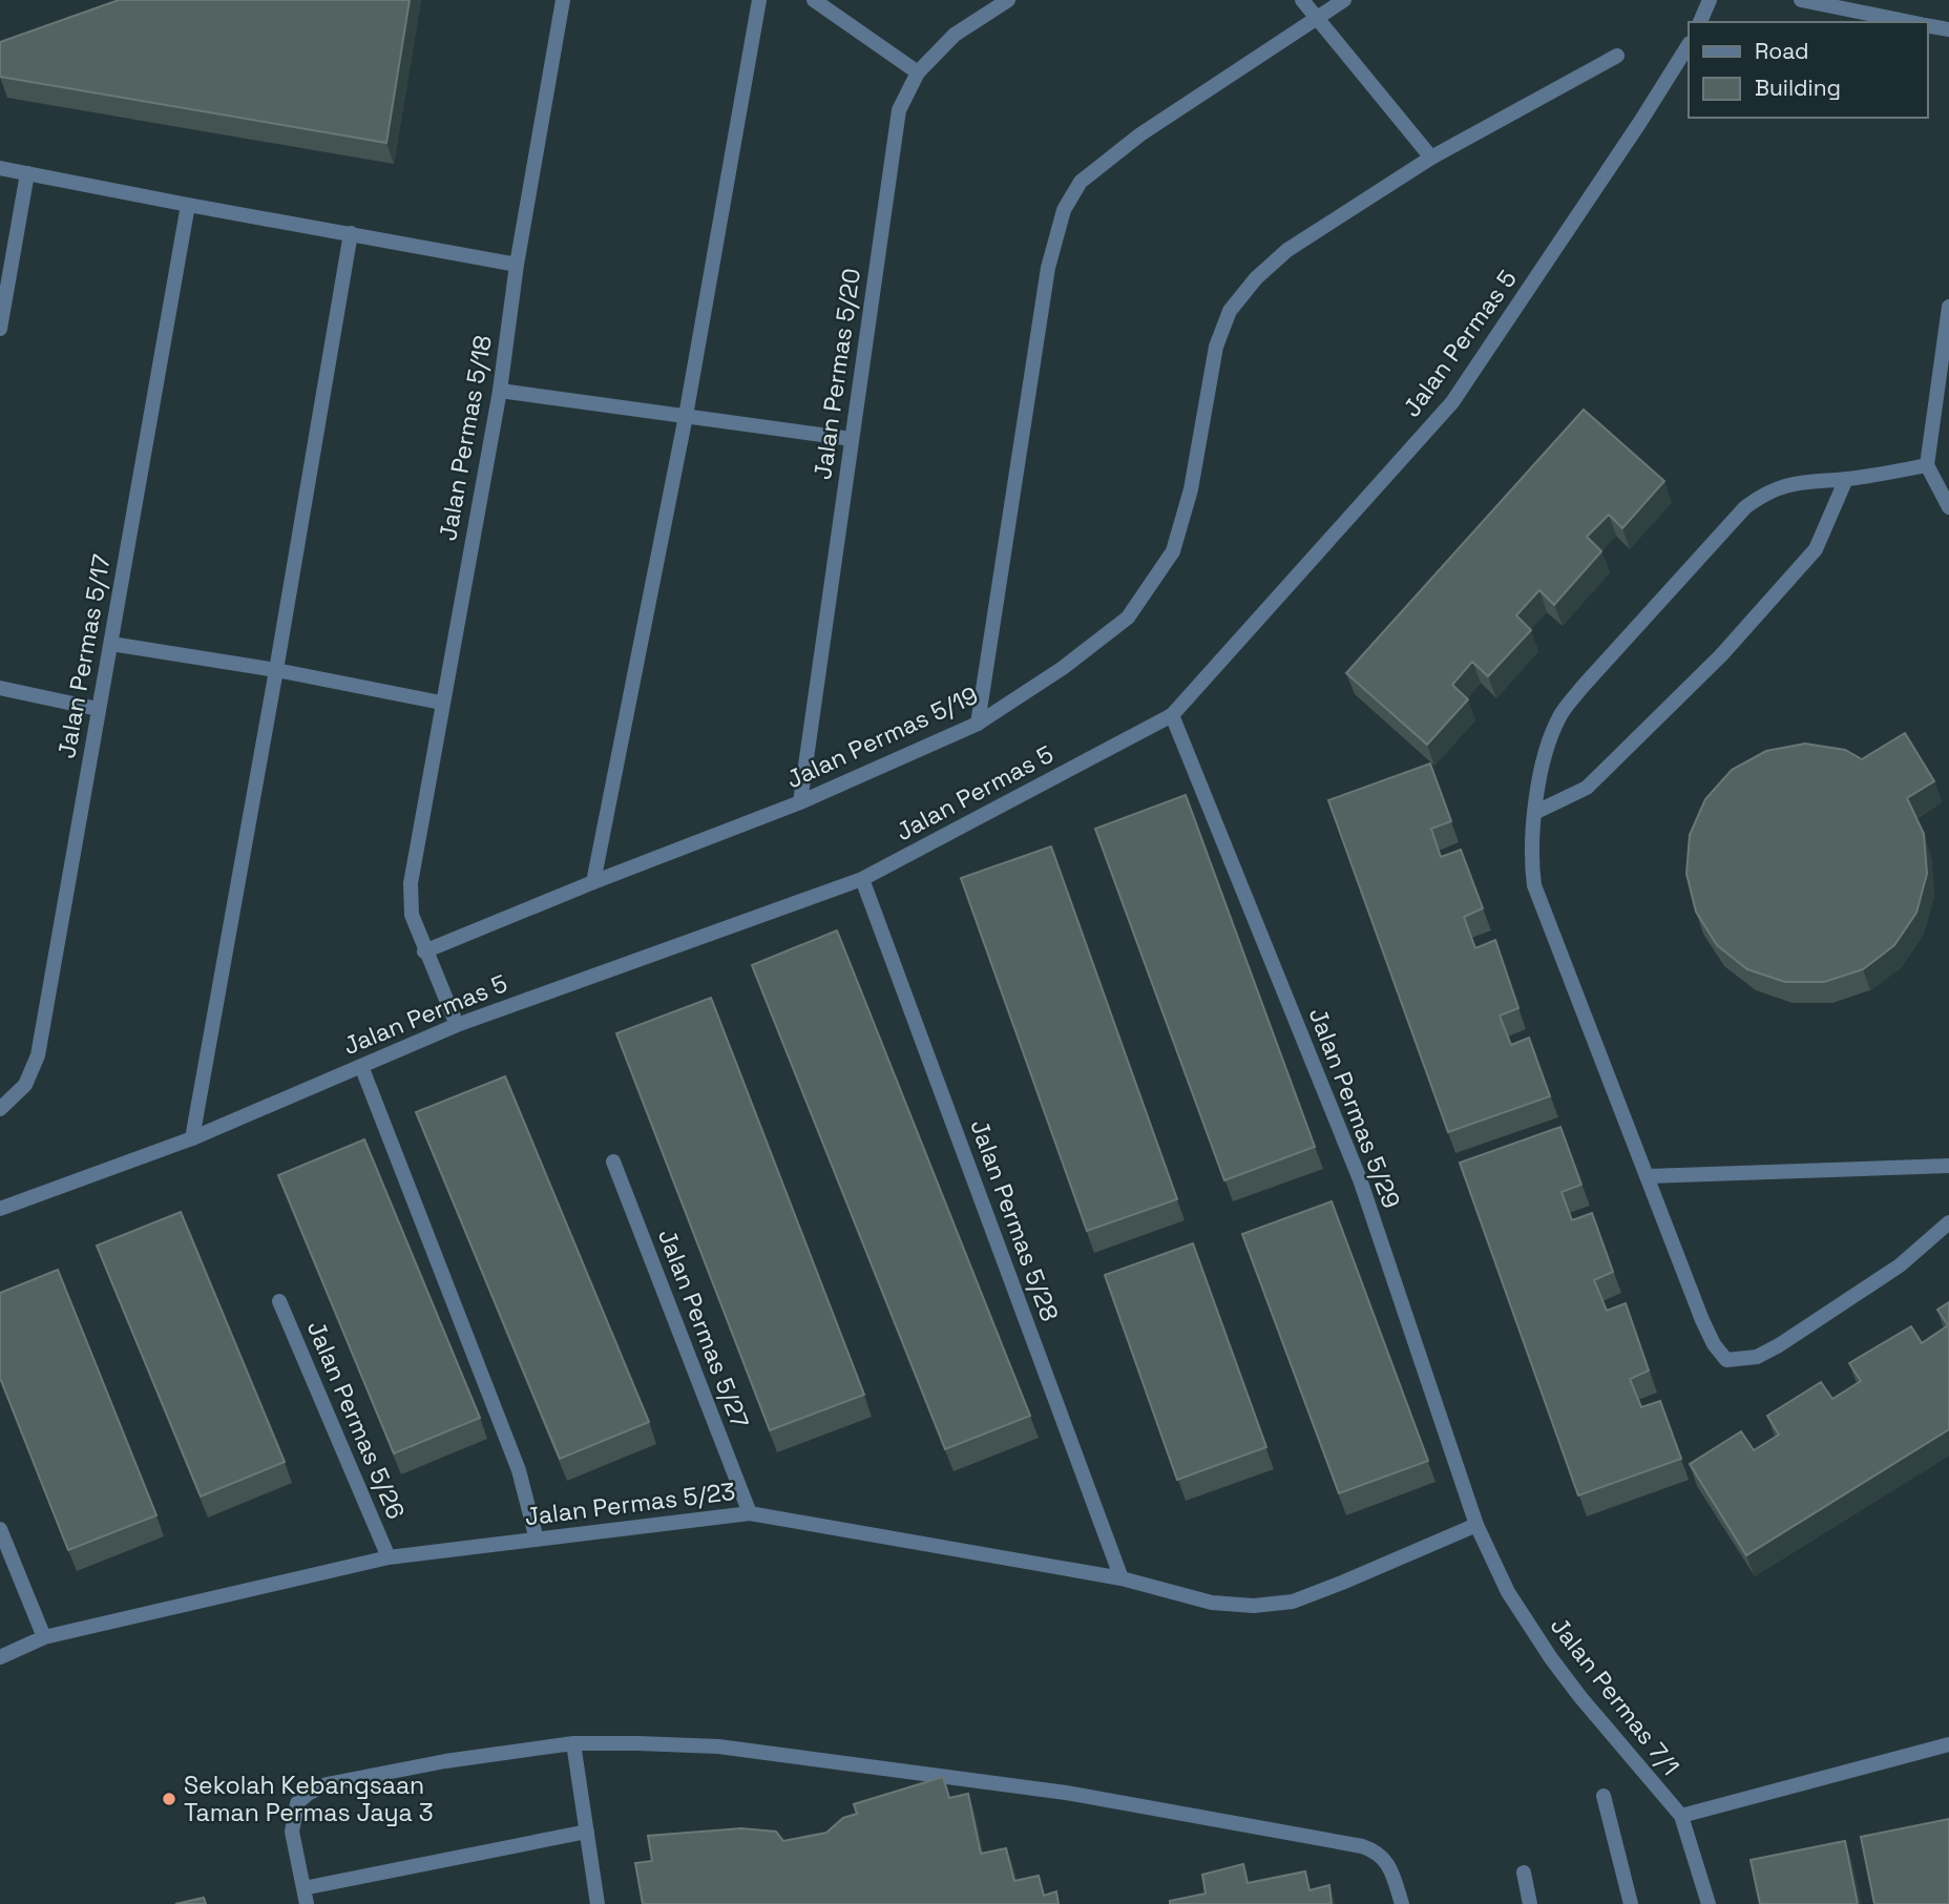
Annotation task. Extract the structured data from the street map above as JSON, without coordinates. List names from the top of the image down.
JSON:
{
  "streets": {
    "street": [
      "Jalan Permas 5",
      "Jalan Permas 5/20",
      "Jalan Permas 5/18",
      "Jalan Permas 5/17",
      "Jalan Permas 5/19",
      "Jalan Permas 5/29",
      "Jalan Permas 5/28",
      "Jalan Permas 5/27",
      "Jalan Permas 5/26",
      "Jalan Permas 5/23",
      "Jalan Permas 7/1"
    ]
  },
  "crossings": [
    ["Jalan Permas 5", "Jalan Permas 5/18"],
    ["Jalan Permas 5", "Jalan Permas 5/29"],
    ["Jalan Permas 5", "Jalan Permas 5/28"],
    ["Jalan Permas 5/20", "Jalan Permas 5/19"],
    ["Jalan Permas 5/18", "Jalan Permas 5/19"],
    ["Jalan Permas 5/29", "Jalan Permas 5/23"],
    ["Jalan Permas 5/29", "Jalan Permas 7/1"],
    ["Jalan Permas 5/28", "Jalan Permas 5/23"],
    ["Jalan Permas 5/27", "Jalan Permas 5/23"],
    ["Jalan Permas 5/26", "Jalan Permas 5/23"],
    ["Jalan Permas 5/23", "Jalan Permas 7/1"]
  ],
  "places": ["Sekolah Kebangsaan Taman Permas Jaya 3"],
  "legend": ["Road", "Building"]
}
